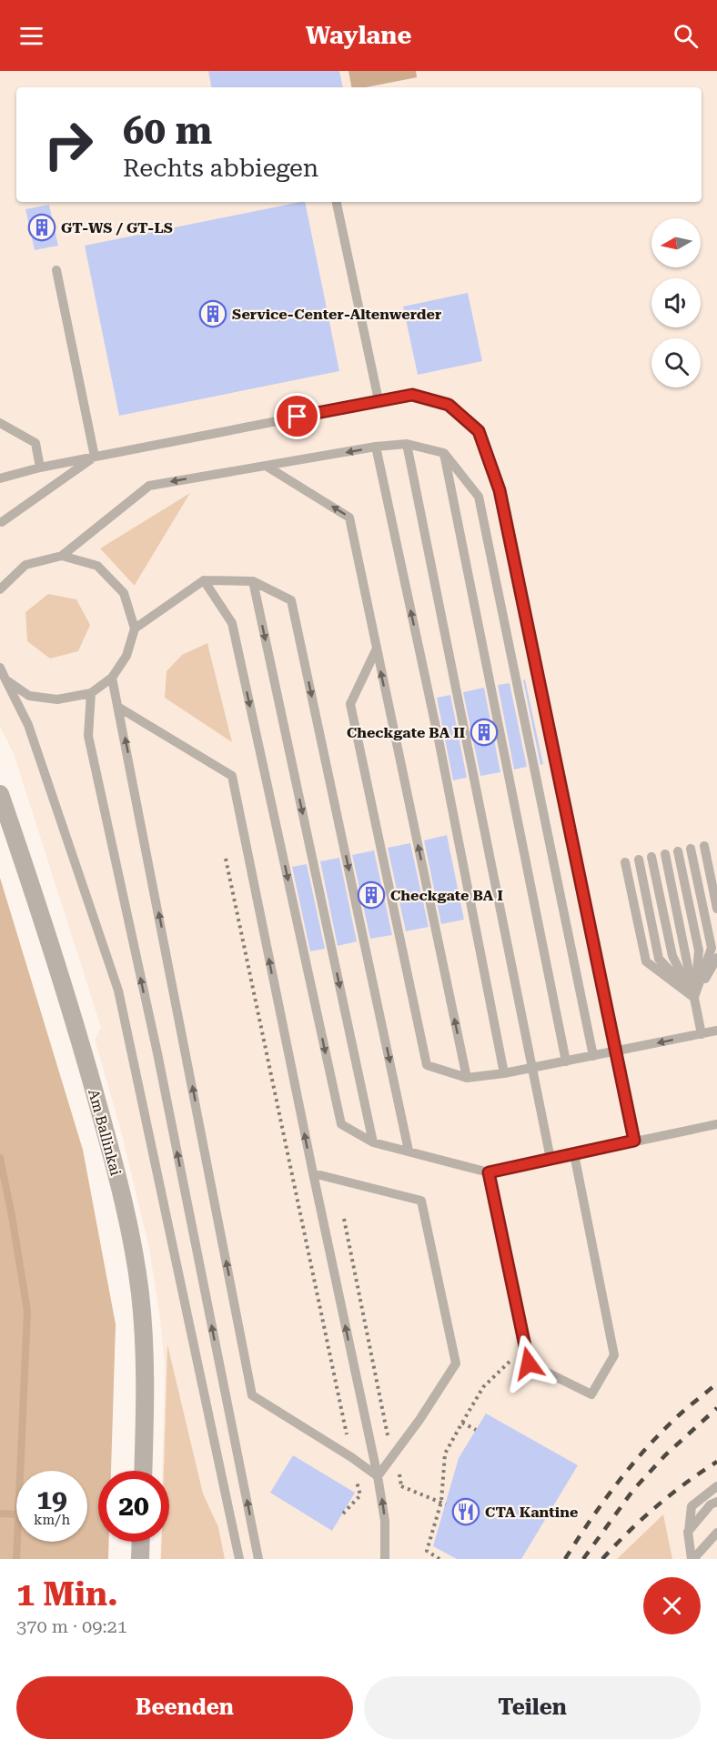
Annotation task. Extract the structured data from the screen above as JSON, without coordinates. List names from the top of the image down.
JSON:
{
  "streets": {
    "street": ["Am Ballinkai"]
  },
  "places": {
    "building": [
      "GT-WS / GT-LS",
      "Service-Center-Altenwerder",
      "Checkgate BA II",
      "Checkgate BA I"
    ],
    "restaurant": ["CTA Kantine"]
  },
  "north": "left",
  "page": {
    "header": "Waylane",
    "turn": ["60 m", "Rechts abbiegen"],
    "speed": "19 km/h",
    "limit": "20",
    "heading": ["1 Min.", "370 m · 09:21"],
    "buttons": ["Beenden", "Teilen"]
  }
}
